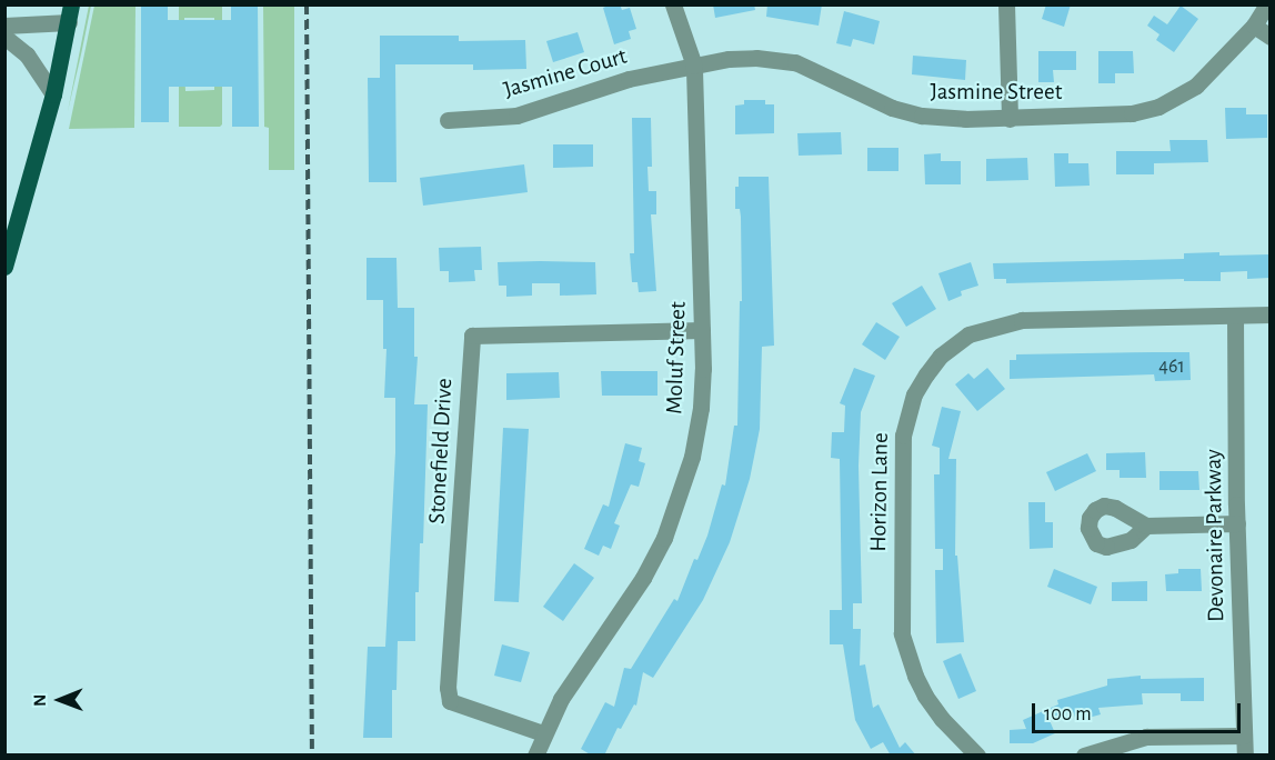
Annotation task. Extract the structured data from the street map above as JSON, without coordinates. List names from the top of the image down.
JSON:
{
  "streets": {
    "street": [
      "Jasmine Court",
      "Jasmine Street",
      "Moluf Street",
      "Stonefield Drive",
      "Horizon Lane",
      "Devonaire Parkway"
    ]
  },
  "crossings": [
    ["Jasmine Court", "Jasmine Street"],
    ["Jasmine Court", "Moluf Street"],
    ["Jasmine Street", "Moluf Street"],
    ["Moluf Street", "Stonefield Drive"],
    ["Horizon Lane", "Devonaire Parkway"]
  ],
  "house_numbers": ["461"],
  "scale_bar": "100 m",
  "north": "left"
}
